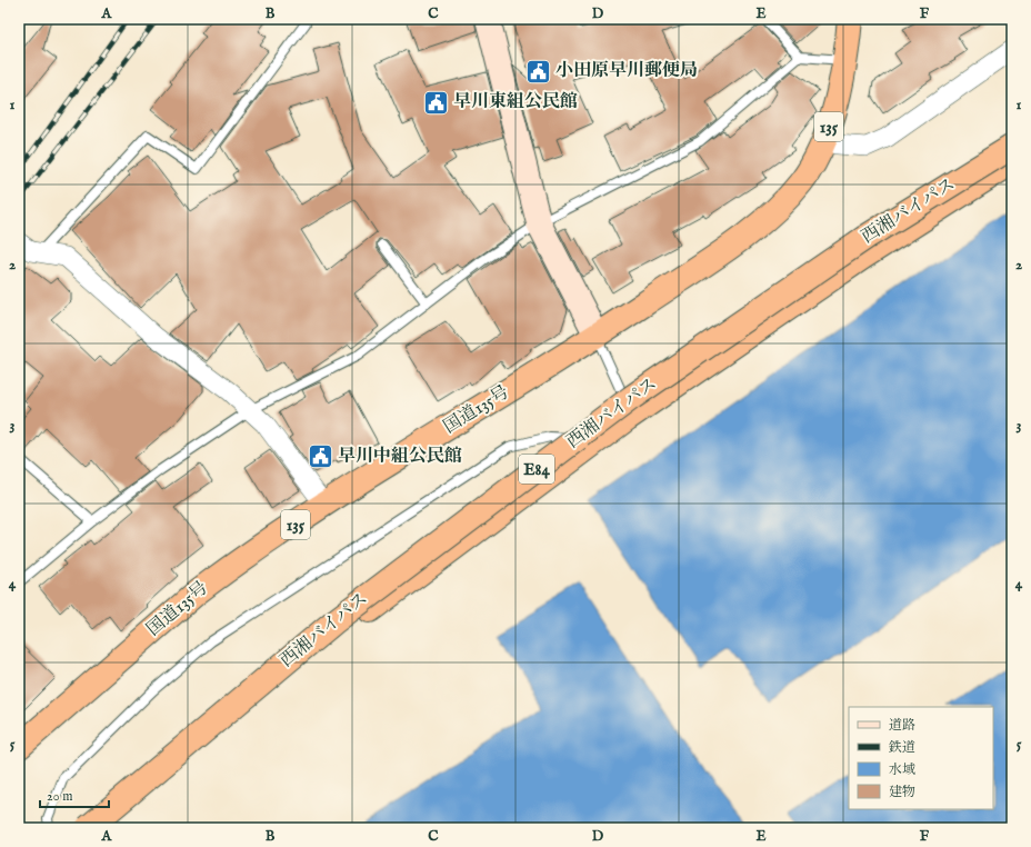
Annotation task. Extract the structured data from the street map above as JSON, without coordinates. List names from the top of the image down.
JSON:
{
  "streets": {
    "highway": [
      "135",
      "西湘バイパス",
      "国道135号",
      "E84"
    ]
  },
  "places": {
    "public building": ["小田原早川郵便局", "早川東組公民館", "早川中組公民館"]
  },
  "legend": [
    "道路",
    "鉄道",
    "水域",
    "建物"
  ],
  "scale_bar": "20 m",
  "grid": {
    "columns": [
      "A",
      "B",
      "C",
      "D",
      "E",
      "F"
    ],
    "rows": [
      "1",
      "2",
      "3",
      "4",
      "5"
    ]
  }
}
